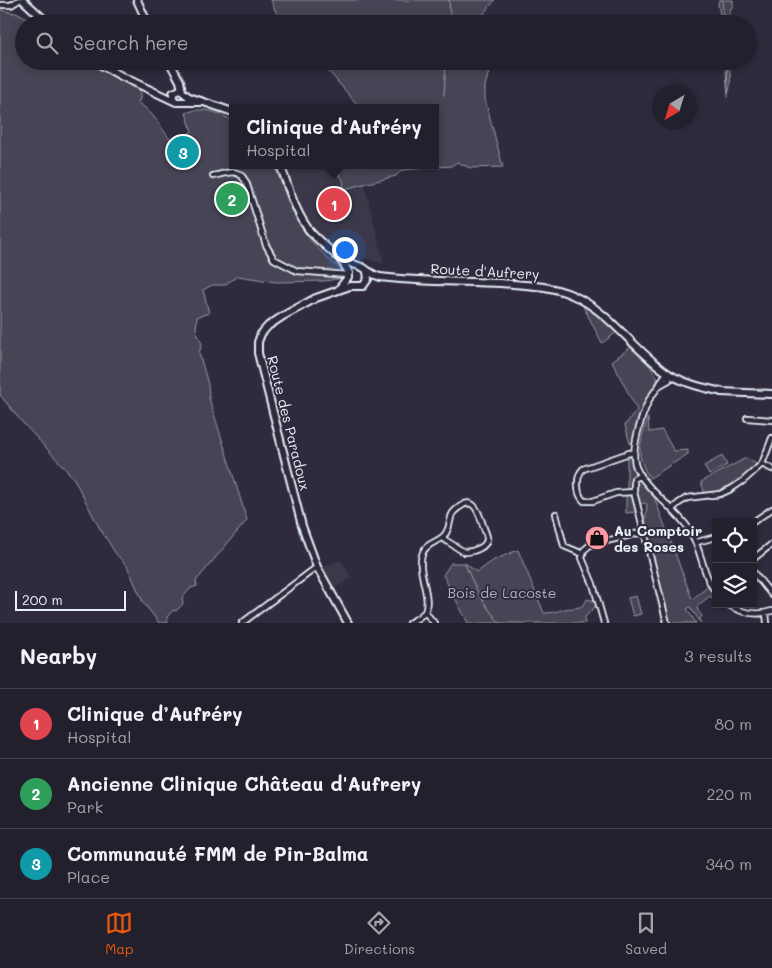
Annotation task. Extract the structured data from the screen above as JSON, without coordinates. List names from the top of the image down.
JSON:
{
  "streets": {
    "main road": ["Route d'Aufrery", "Route des Paradoux"]
  },
  "crossings": [
    ["Route d'Aufrery", "Route des Paradoux"]
  ],
  "parks": ["Bois de Lacoste"],
  "places": {
    "shop": ["Au Comptoir des Roses"]
  },
  "scale_bar": "200 m",
  "north": "bottom left",
  "page": {
    "search": "Search here",
    "popup": ["Clinique d’Aufréry", "Hospital"],
    "pins": ["3", "2", "1"],
    "scale": "200 m",
    "heading": ["Nearby", "3 results"],
    "list": [
      {
        "mark": "1",
        "name": "Clinique d’Aufréry",
        "note": "Hospital",
        "value": "80 m"
      },
      {
        "mark": "2",
        "name": "Ancienne Clinique Château d'Aufrery",
        "note": "Park",
        "value": "220 m"
      },
      {
        "mark": "3",
        "name": "Communauté FMM de Pin-Balma",
        "note": "Place",
        "value": "340 m"
      }
    ],
    "nav": ["Map", "Directions", "Saved"]
  }
}
